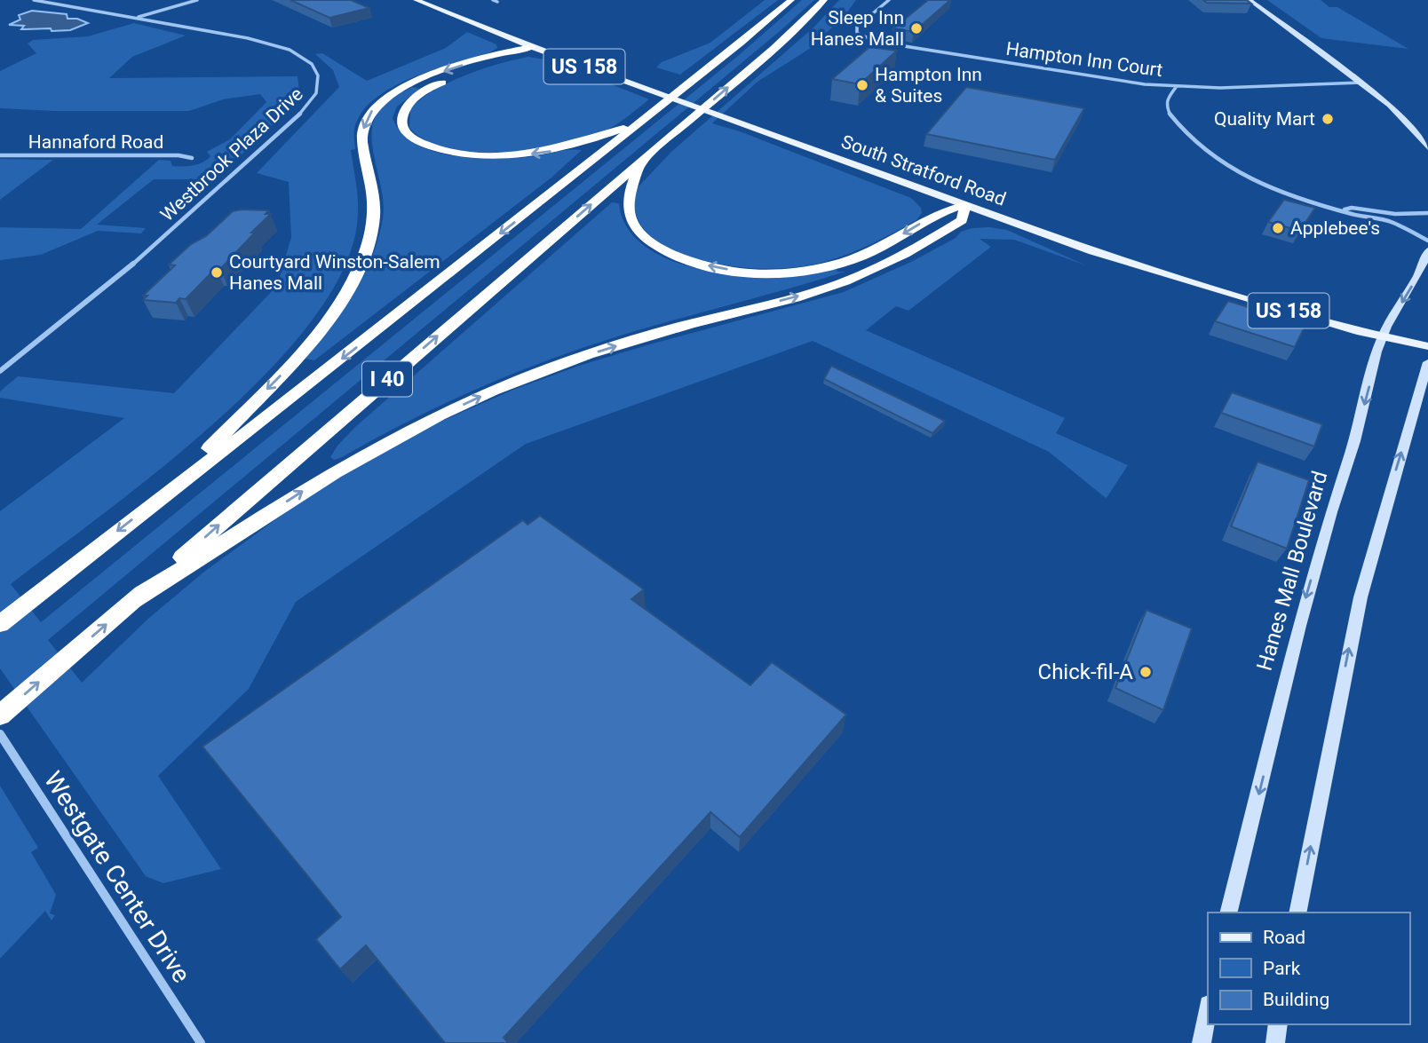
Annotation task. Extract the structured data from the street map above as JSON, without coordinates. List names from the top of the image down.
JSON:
{
  "streets": {
    "highway": ["I 40"],
    "main road": ["US 158", "South Stratford Road", "Hanes Mall Boulevard"],
    "street": [
      "Hampton Inn Court",
      "Hannaford Road",
      "Westbrook Plaza Drive",
      "Westgate Center Drive"
    ]
  },
  "crossings": [
    ["South Stratford Road", "Hanes Mall Boulevard"]
  ],
  "places": [
    "Sleep Inn Hanes Mall",
    "Hampton Inn & Suites",
    "Quality Mart",
    "Applebee's",
    "Courtyard Winston-Salem Hanes Mall",
    "Chick-fil-A"
  ],
  "legend": ["Road", "Park", "Building"]
}
